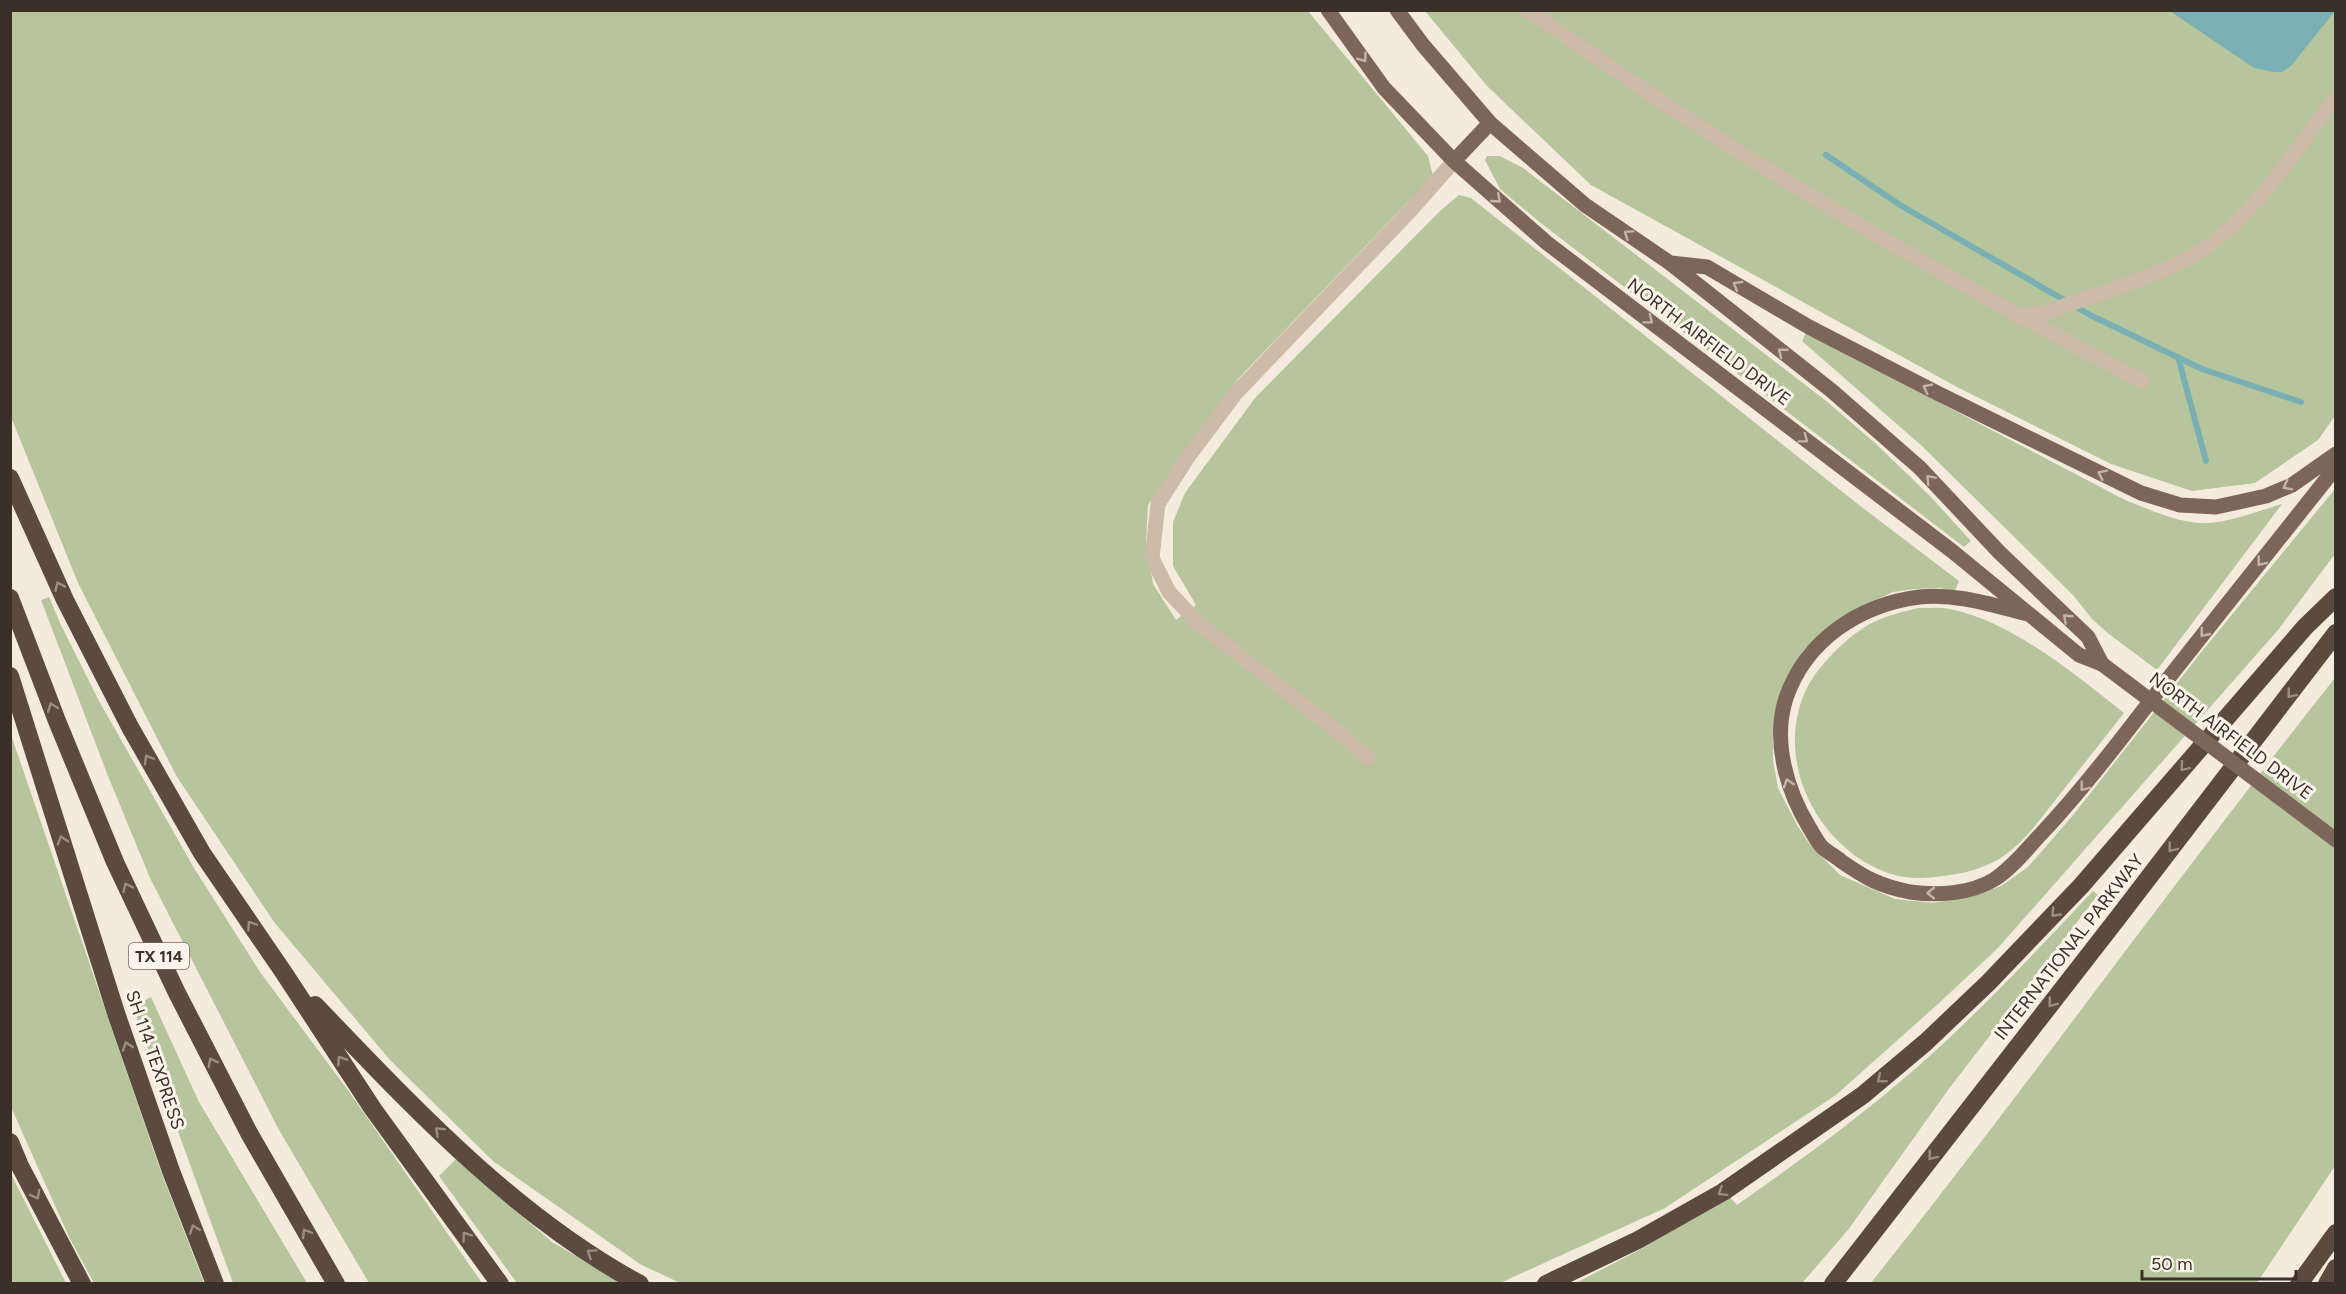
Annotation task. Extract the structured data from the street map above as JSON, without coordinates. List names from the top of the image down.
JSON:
{
  "streets": {
    "highway": ["INTERNATIONAL PARKWAY", "TX 114", "SH 114 TEXPRESS"],
    "main road": ["NORTH AIRFIELD DRIVE"]
  },
  "scale_bar": "50 m"
}
